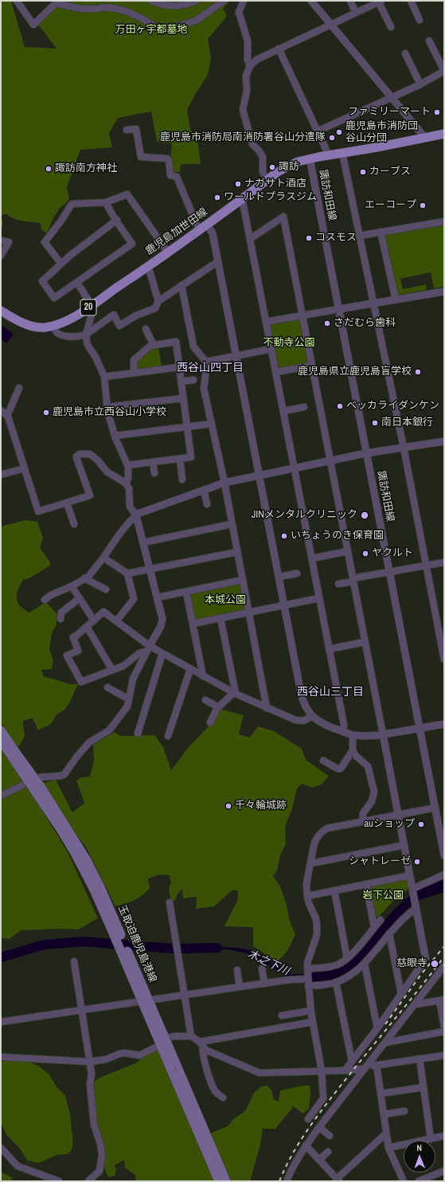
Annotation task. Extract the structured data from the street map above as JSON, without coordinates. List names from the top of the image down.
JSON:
{
  "streets": {
    "main road": ["鹿児島加世田線", "20", "玉取迫鹿児島港線"],
    "street": ["諏訪和田線"]
  },
  "crossings": [
    ["諏訪和田線", "鹿児島加世田線"]
  ],
  "districts": ["西谷山四丁目", "西谷山三丁目"],
  "water": ["木之下川"],
  "parks": [
    "万田ヶ宇都墓地",
    "不動寺公園",
    "本城公園",
    "岩下公園"
  ],
  "places": [
    "ファミリーマート",
    "鹿児島市消防団 谷山分団",
    "鹿児島市消防局南消防署谷山分遣隊",
    "諏訪",
    "諏訪南方神社",
    "カーブス",
    "ナガサト酒店",
    "ワールドプラスジム",
    "エーコープ",
    "コスモス",
    "さだむら歯科",
    "鹿児島県立鹿児島盲学校",
    "ベッカライダンケン",
    "鹿児島市立西谷山小学校",
    "南日本銀行",
    "JINメンタルクリニック",
    "いちょうのき保育園",
    "ヤクルト",
    "千々輪城跡",
    "auショップ",
    "シャトレーゼ",
    "慈眼寺"
  ],
  "north": "top"
}
